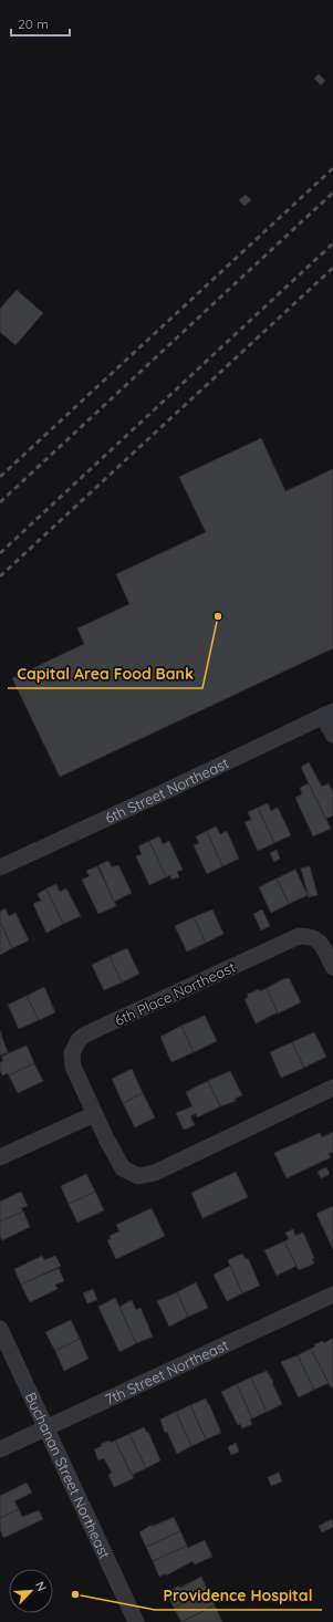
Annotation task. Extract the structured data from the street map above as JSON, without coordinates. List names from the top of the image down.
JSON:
{
  "streets": {
    "street": [
      "6th Street Northeast",
      "6th Place Northeast",
      "7th Street Northeast",
      "Buchanan Street Northeast"
    ]
  },
  "crossings": [
    ["7th Street Northeast", "Buchanan Street Northeast"]
  ],
  "places": ["Capital Area Food Bank", "Providence Hospital"],
  "scale_bar": "20 m",
  "north": "top right"
}
